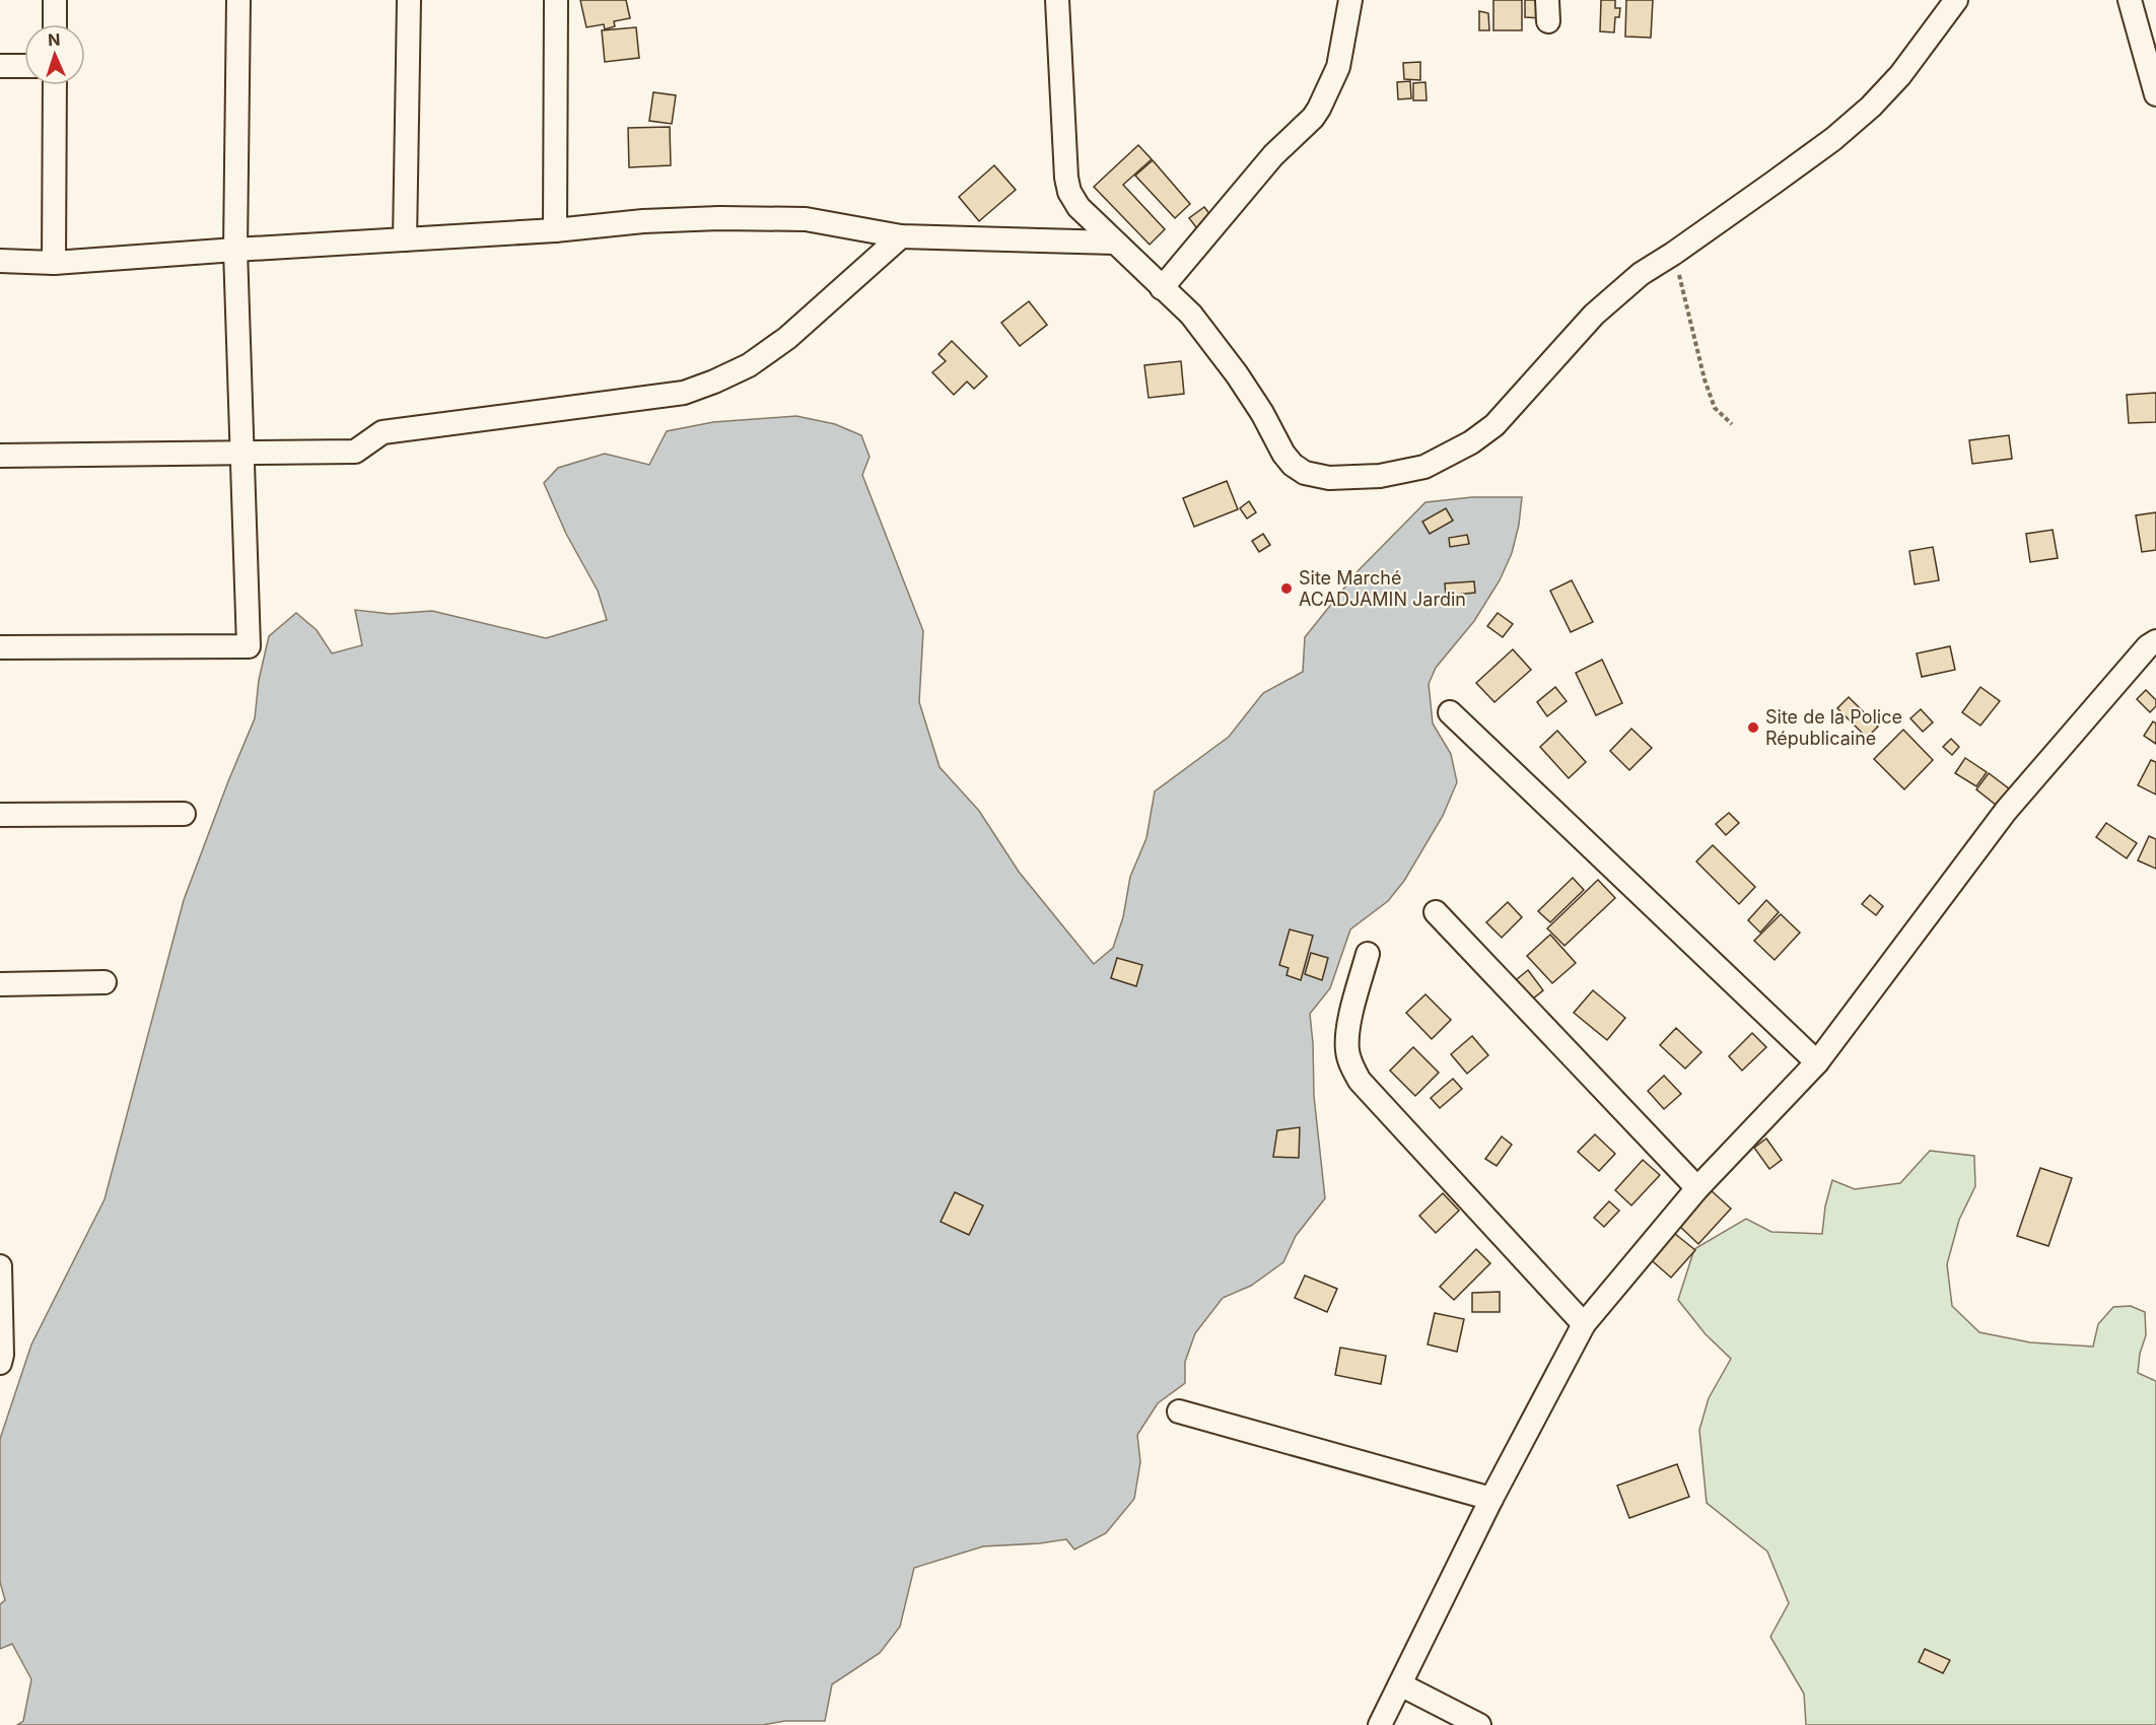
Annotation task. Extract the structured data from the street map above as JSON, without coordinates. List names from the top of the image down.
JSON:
{
  "places": ["Site Marché ACADJAMIN Jardin", "Site de la Police Républicaine"],
  "north": "top"
}
